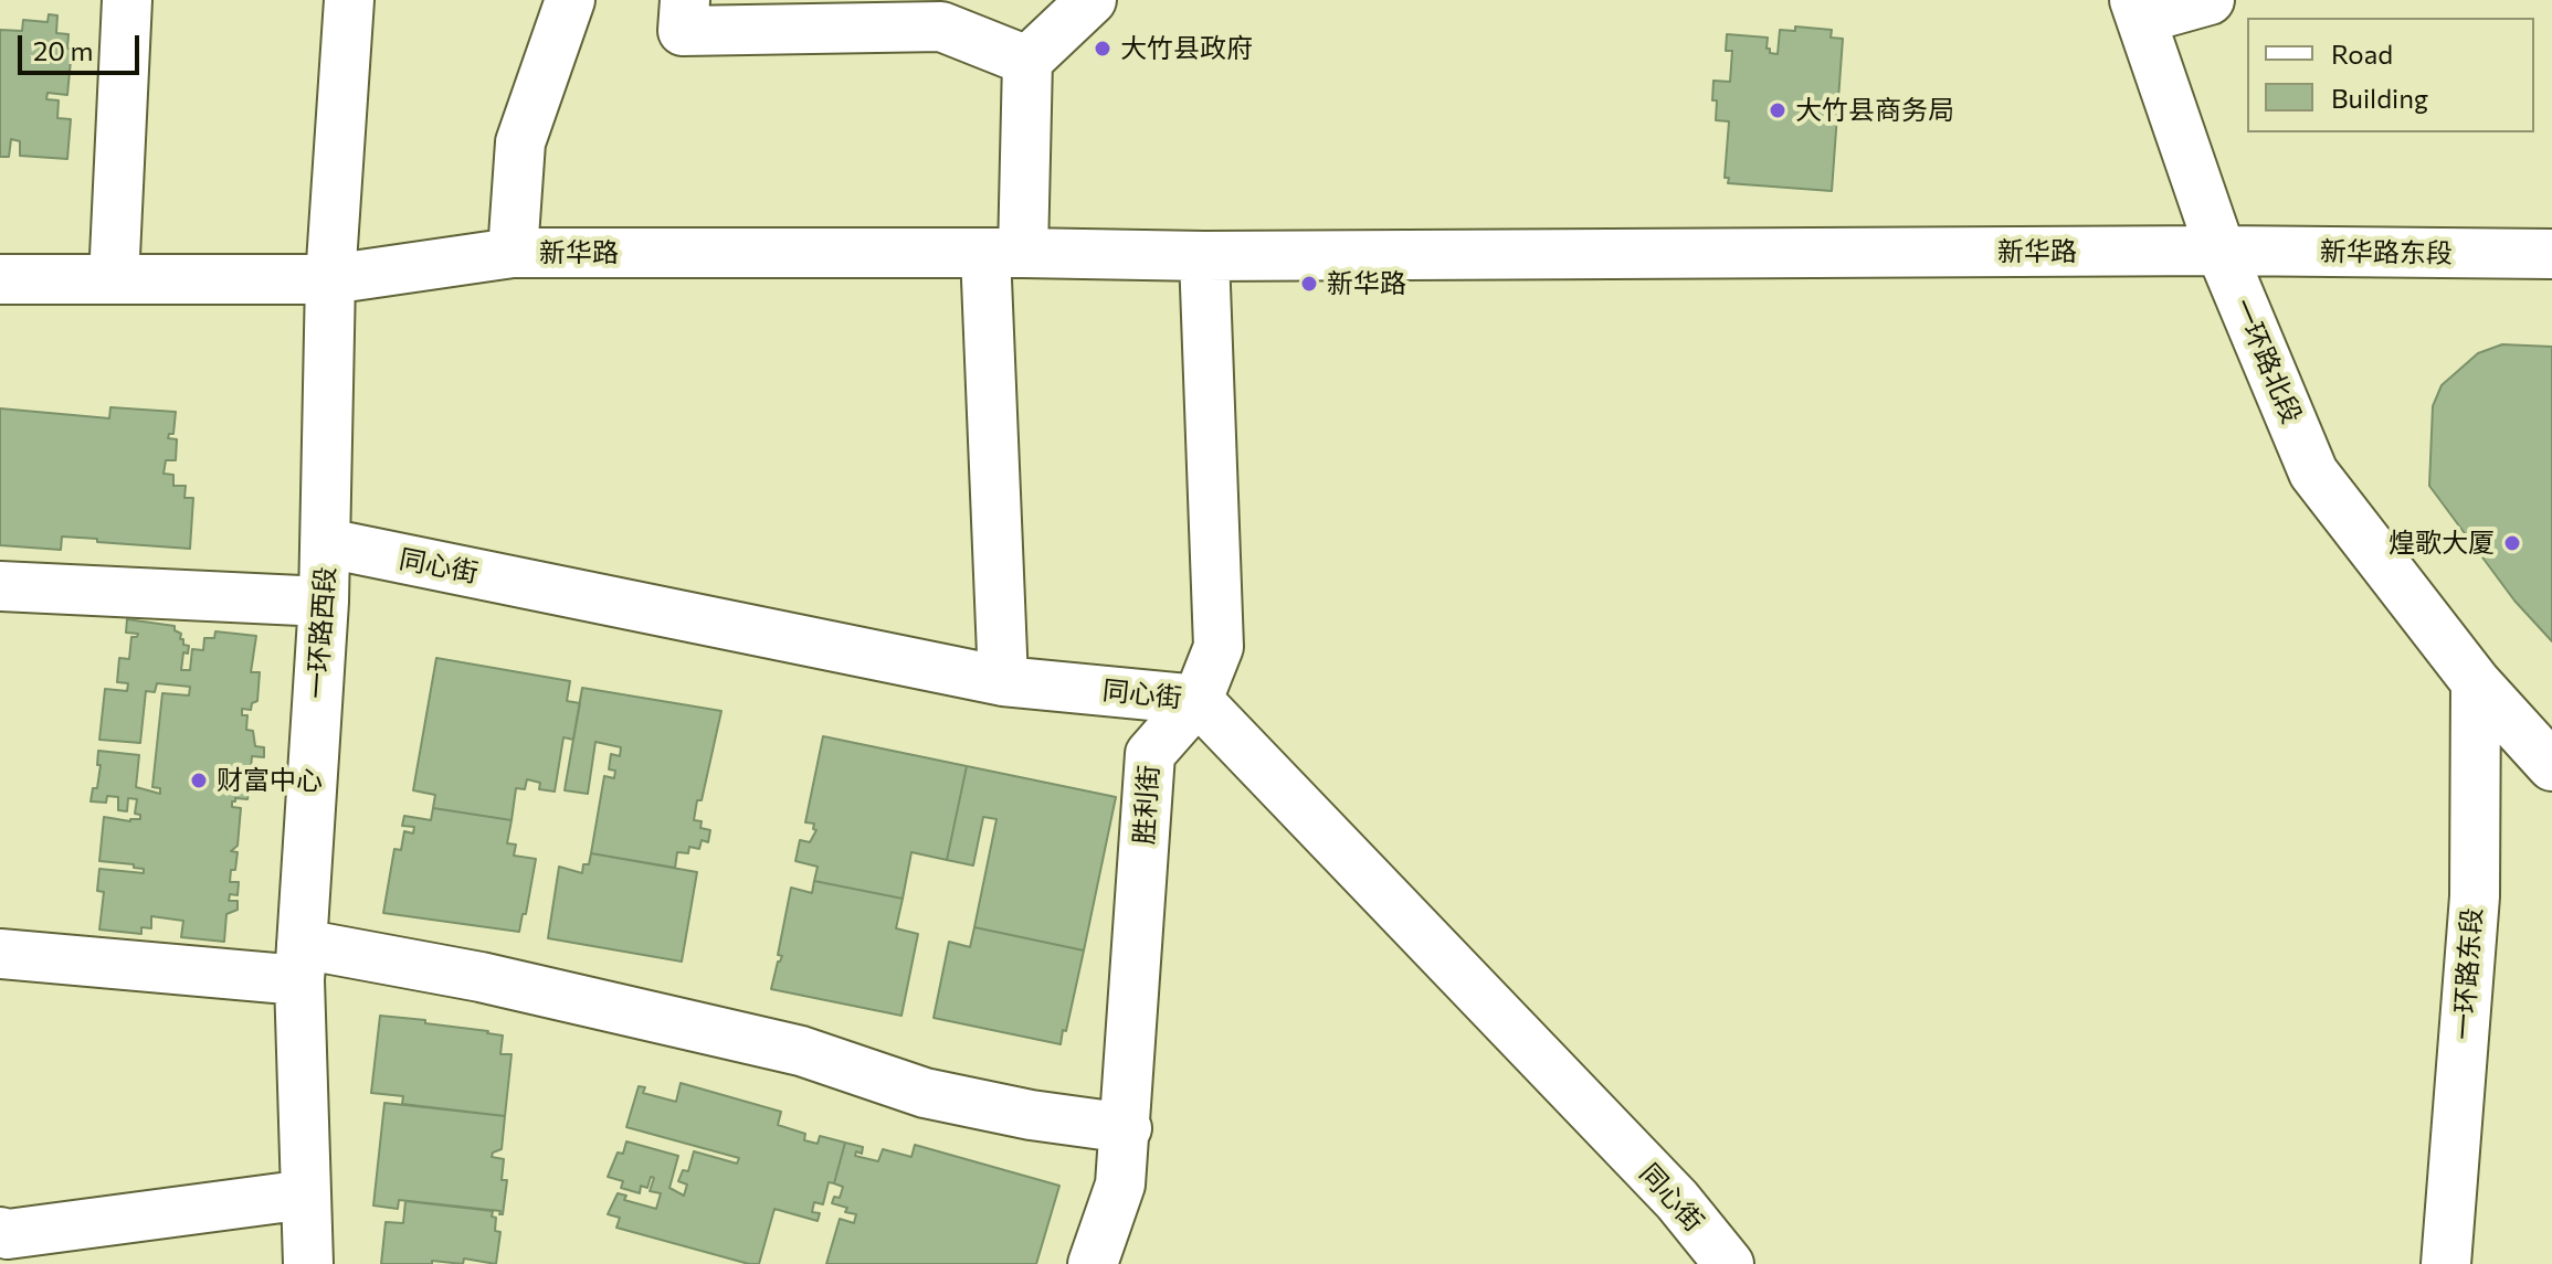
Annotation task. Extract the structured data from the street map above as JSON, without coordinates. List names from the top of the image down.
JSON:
{
  "streets": {
    "street": [
      "新华路",
      "新华路东段",
      "一环路北段",
      "同心街",
      "一环路西段",
      "胜利街",
      "一环路东段"
    ]
  },
  "crossings": [
    ["新华路", "新华路东段"],
    ["新华路", "一环路北段"],
    ["新华路", "一环路西段"],
    ["新华路", "胜利街"],
    ["新华路东段", "一环路北段"],
    ["一环路北段", "一环路东段"],
    ["同心街", "一环路西段"],
    ["同心街", "胜利街"]
  ],
  "places": [
    "大竹县政府",
    "大竹县商务局",
    "新华路",
    "煌歌大厦",
    "财富中心"
  ],
  "legend": ["Road", "Building"],
  "scale_bar": "20 m"
}
